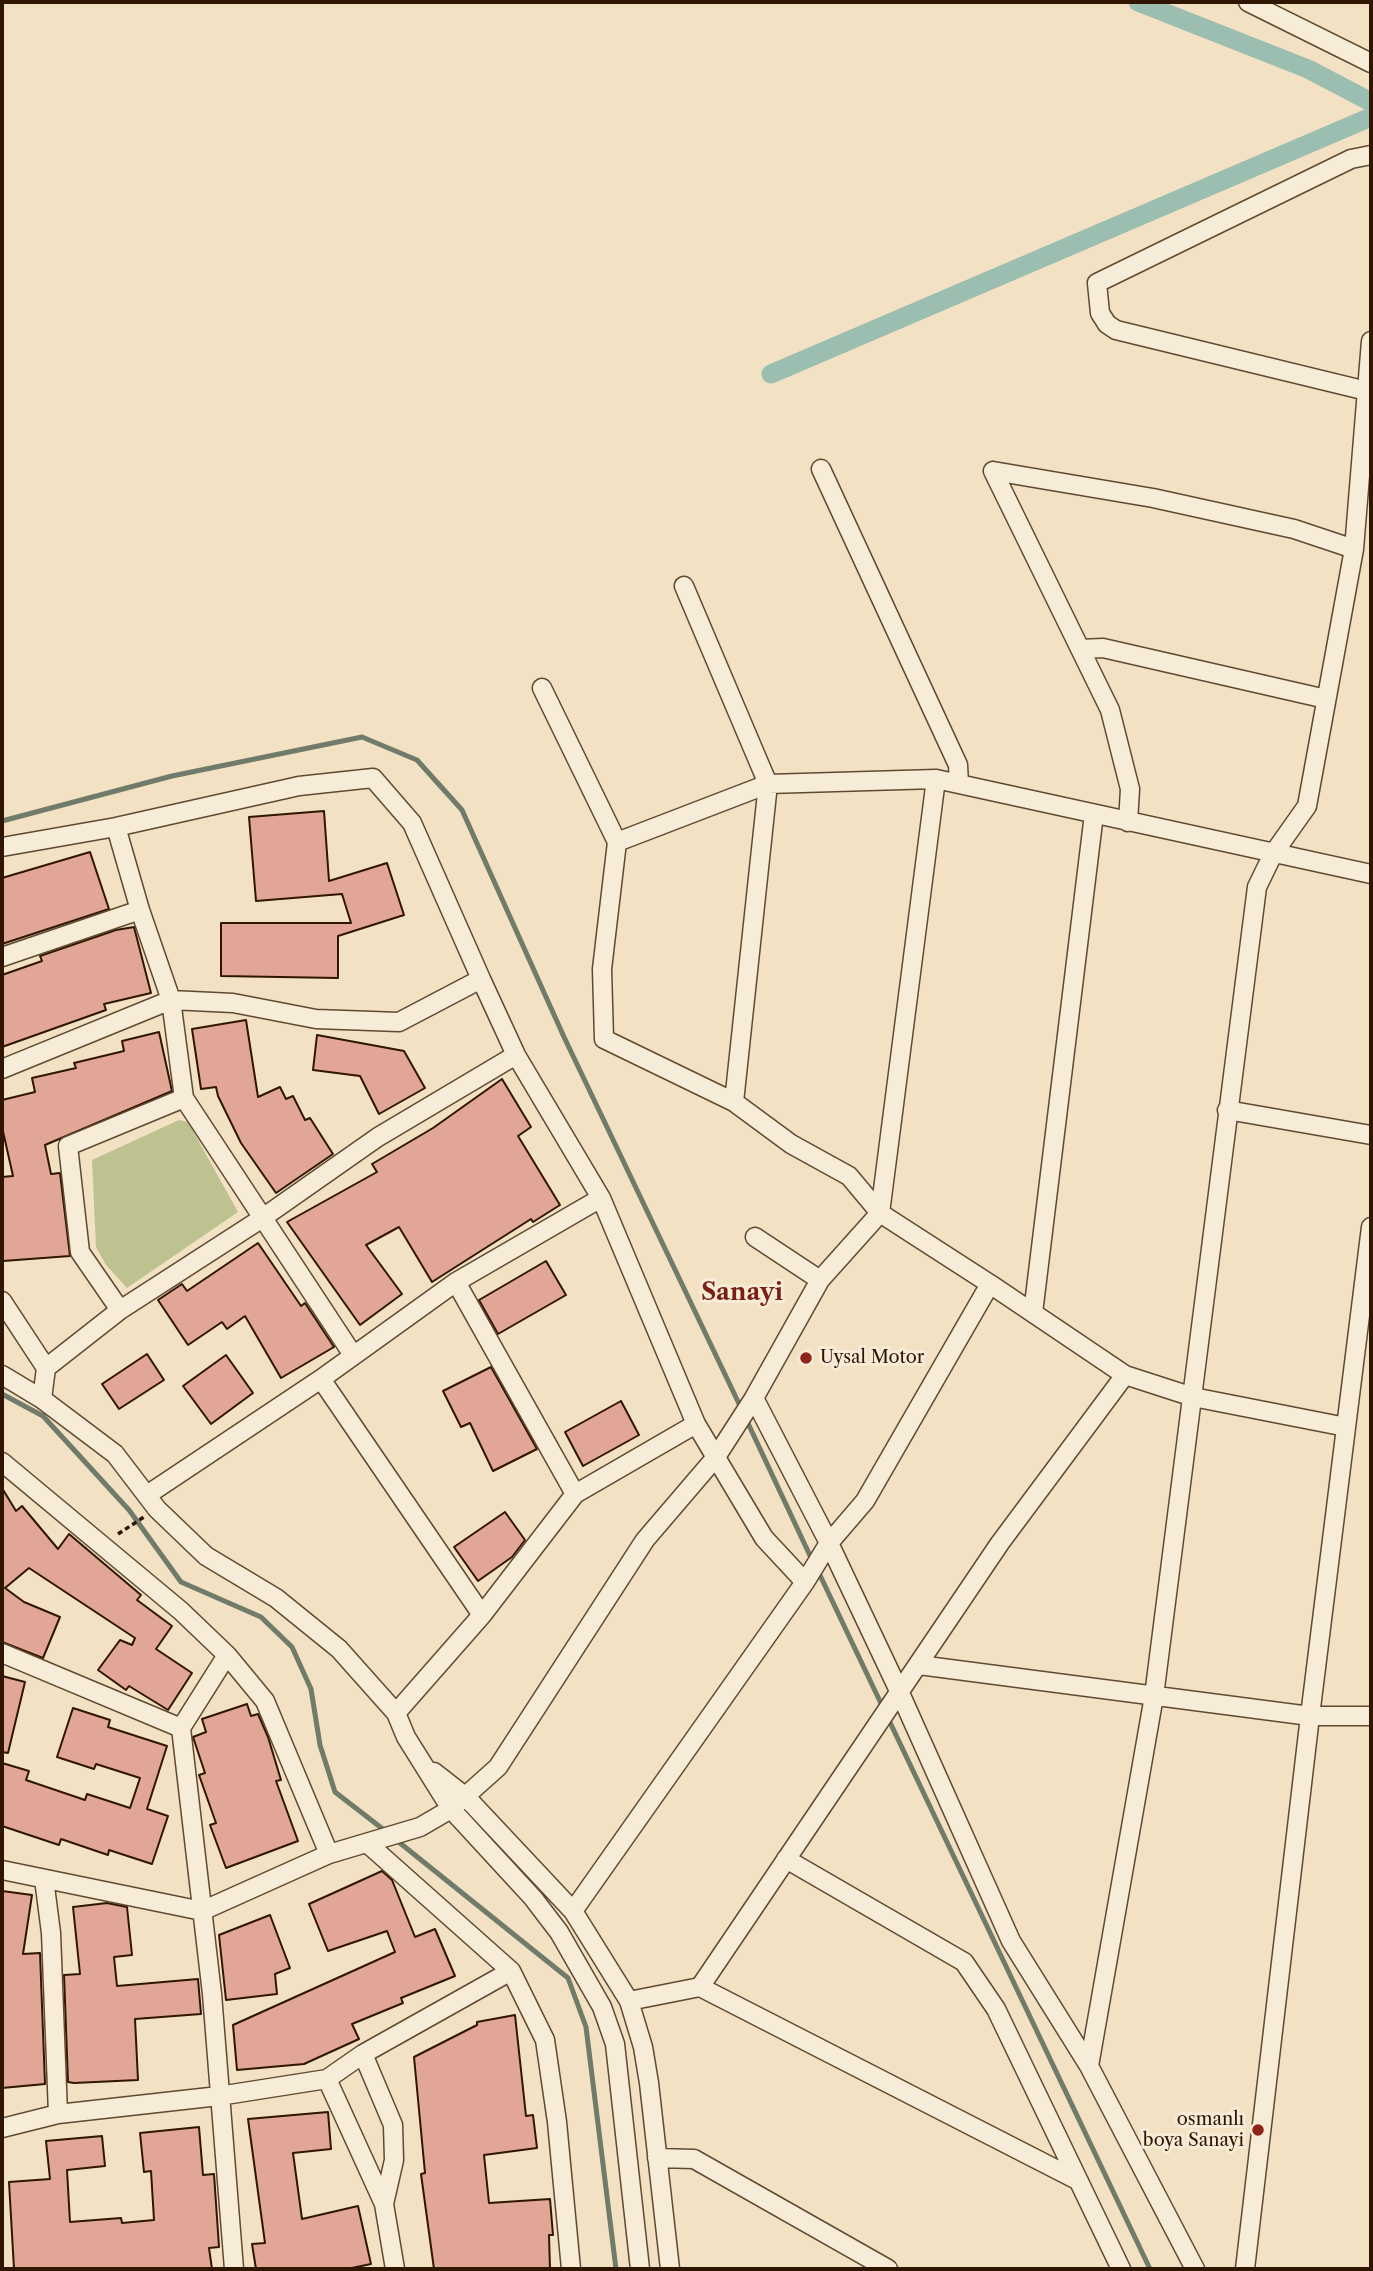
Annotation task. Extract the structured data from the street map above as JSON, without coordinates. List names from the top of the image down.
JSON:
{
  "districts": ["Sanayi"],
  "places": ["Uysal Motor", "osmanlı boya Sanayi"]
}
